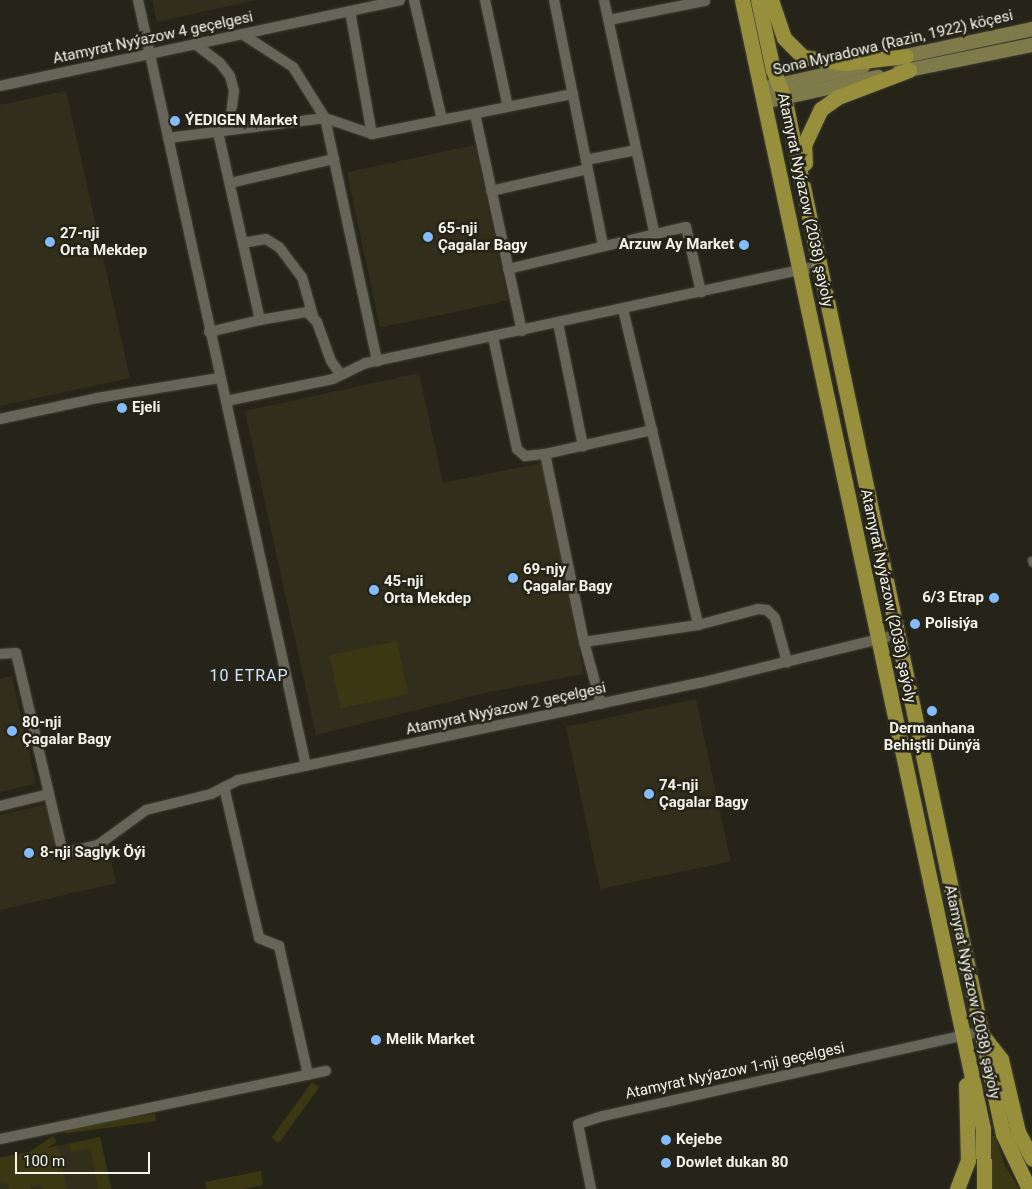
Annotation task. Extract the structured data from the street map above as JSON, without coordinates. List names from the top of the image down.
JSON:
{
  "streets": {
    "main road": ["Sona Myradowa (Razin, 1922) köçesi", "Atamyrat Nyýazow (2038) şaýoly"],
    "street": ["Atamyrat Nyýazow 4 geçelgesi", "Atamyrat Nyýazow 2 geçelgesi", "Atamyrat Nyýazow 1-nji geçelgesi"]
  },
  "crossings": [
    ["Sona Myradowa (Razin, 1922) köçesi", "Atamyrat Nyýazow (2038) şaýoly"],
    ["Atamyrat Nyýazow (2038) şaýoly", "Atamyrat Nyýazow 2 geçelgesi"],
    ["Atamyrat Nyýazow (2038) şaýoly", "Atamyrat Nyýazow 1-nji geçelgesi"]
  ],
  "districts": ["10 ETRAP"],
  "places": [
    "ÝEDIGEN Market",
    "65-nji Çagalar Bagy",
    "27-nji Orta Mekdep",
    "Arzuw Ay Market",
    "Ejeli",
    "69-njy Çagalar Bagy",
    "45-nji Orta Mekdep",
    "6/3 Etrap",
    "Polisiýa",
    "Dermanhana Behiştli Dünýä",
    "80-nji Çagalar Bagy",
    "74-nji Çagalar Bagy",
    "8-nji Saglyk Öýi",
    "Melik Market",
    "Kejebe",
    "Dowlet dukan 80"
  ],
  "scale_bar": "100 m"
}
